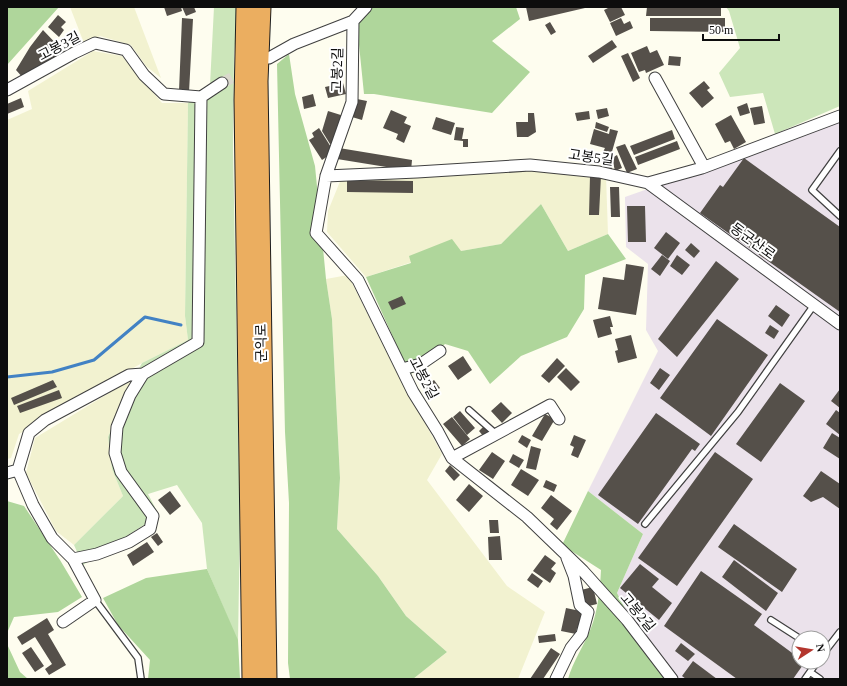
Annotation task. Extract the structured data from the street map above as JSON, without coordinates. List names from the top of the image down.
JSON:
{
  "streets": {
    "highway": ["군익로"],
    "street": [
      "고봉3길",
      "고봉2길",
      "고봉5길",
      "동군산로"
    ]
  },
  "crossings": [
    ["고봉2길", "고봉5길"],
    ["고봉5길", "동군산로"]
  ],
  "scale_bar": "50 m",
  "north": "right"
}
